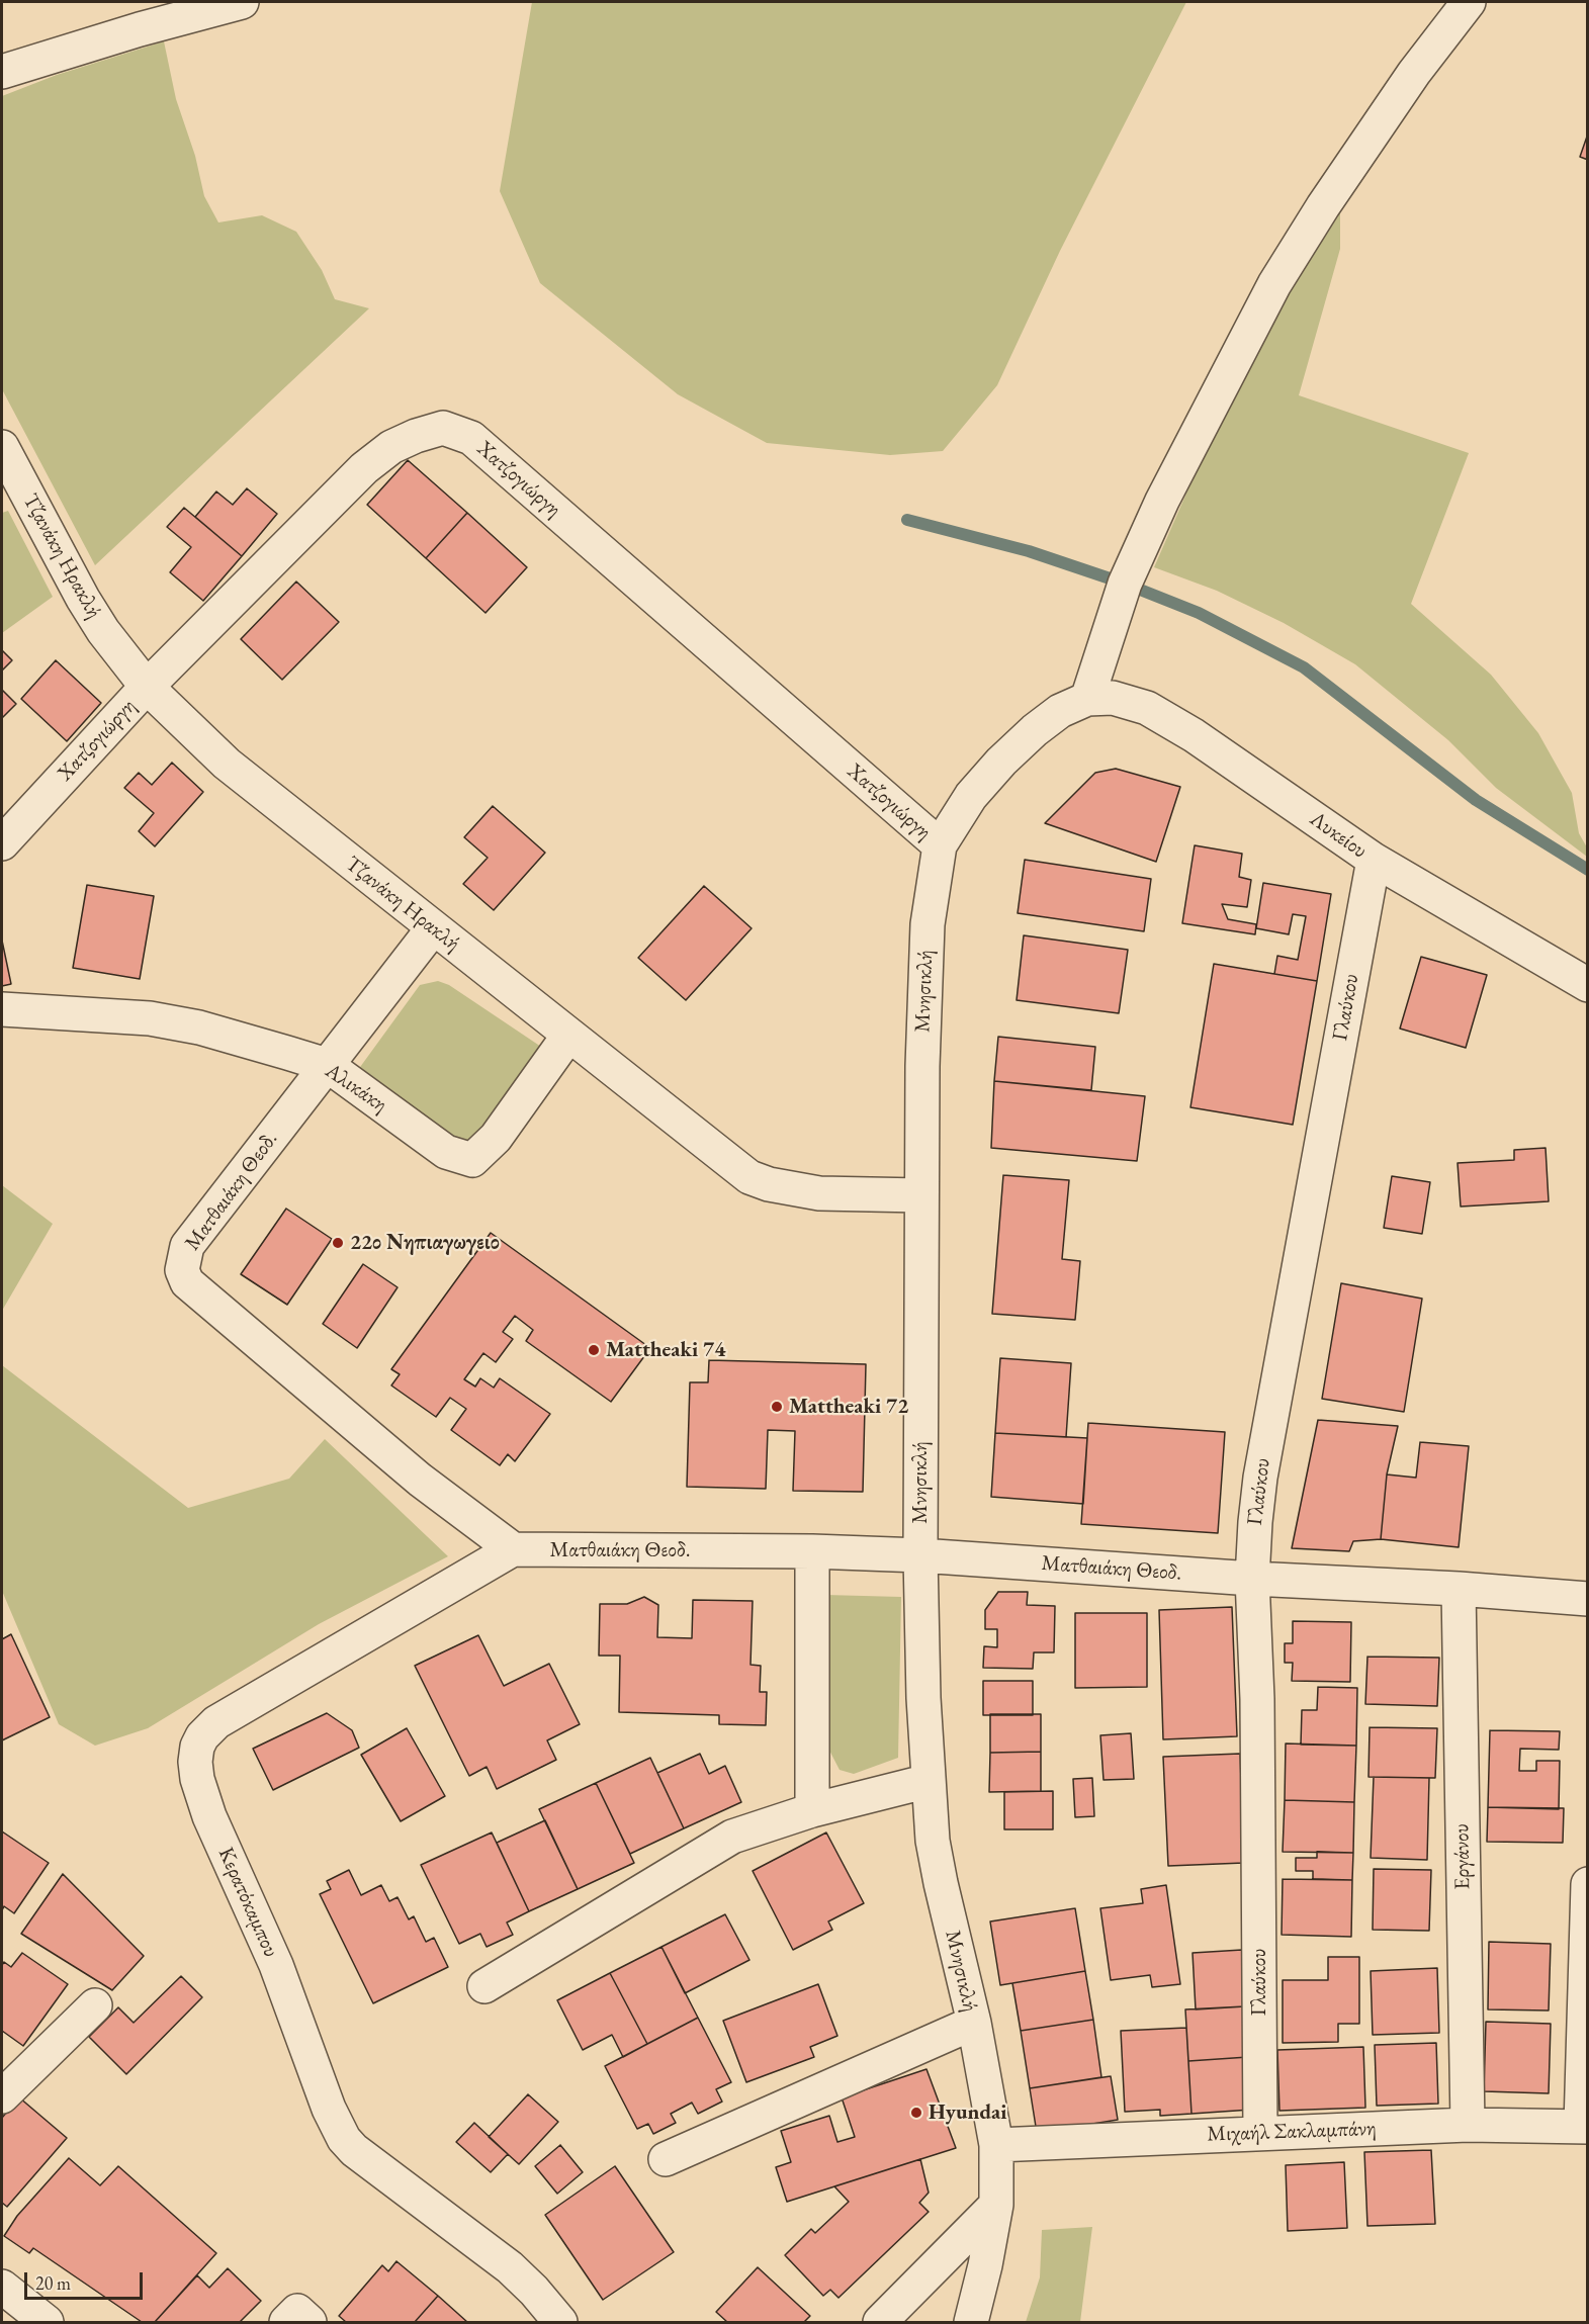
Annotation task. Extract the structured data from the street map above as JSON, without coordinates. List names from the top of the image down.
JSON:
{
  "streets": {
    "street": [
      "Χατζογιώργη",
      "Τζανάκη Ηρακλή",
      "Λυκείου",
      "Μνησικλή",
      "Γλαύκου",
      "Αλικάκη",
      "Ματθαιάκη Θεοδ.",
      "Εργάνου",
      "Κερατόκαμπου",
      "Μιχαήλ Σακλαμπάνη"
    ]
  },
  "crossings": [
    ["Χατζογιώργη", "Τζανάκη Ηρακλή"],
    ["Χατζογιώργη", "Μνησικλή"],
    ["Τζανάκη Ηρακλή", "Μνησικλή"],
    ["Τζανάκη Ηρακλή", "Αλικάκη"],
    ["Τζανάκη Ηρακλή", "Ματθαιάκη Θεοδ."],
    ["Λυκείου", "Μνησικλή"],
    ["Λυκείου", "Γλαύκου"],
    ["Μνησικλή", "Ματθαιάκη Θεοδ."],
    ["Μνησικλή", "Μιχαήλ Σακλαμπάνη"],
    ["Γλαύκου", "Ματθαιάκη Θεοδ."],
    ["Γλαύκου", "Μιχαήλ Σακλαμπάνη"],
    ["Αλικάκη", "Ματθαιάκη Θεοδ."],
    ["Ματθαιάκη Θεοδ.", "Εργάνου"],
    ["Ματθαιάκη Θεοδ.", "Κερατόκαμπου"],
    ["Εργάνου", "Μιχαήλ Σακλαμπάνη"]
  ],
  "places": [
    "22ο Νηπιαγωγειο",
    "Mattheaki 74",
    "Mattheaki 72",
    "Hyundai"
  ],
  "scale_bar": "20 m"
}
